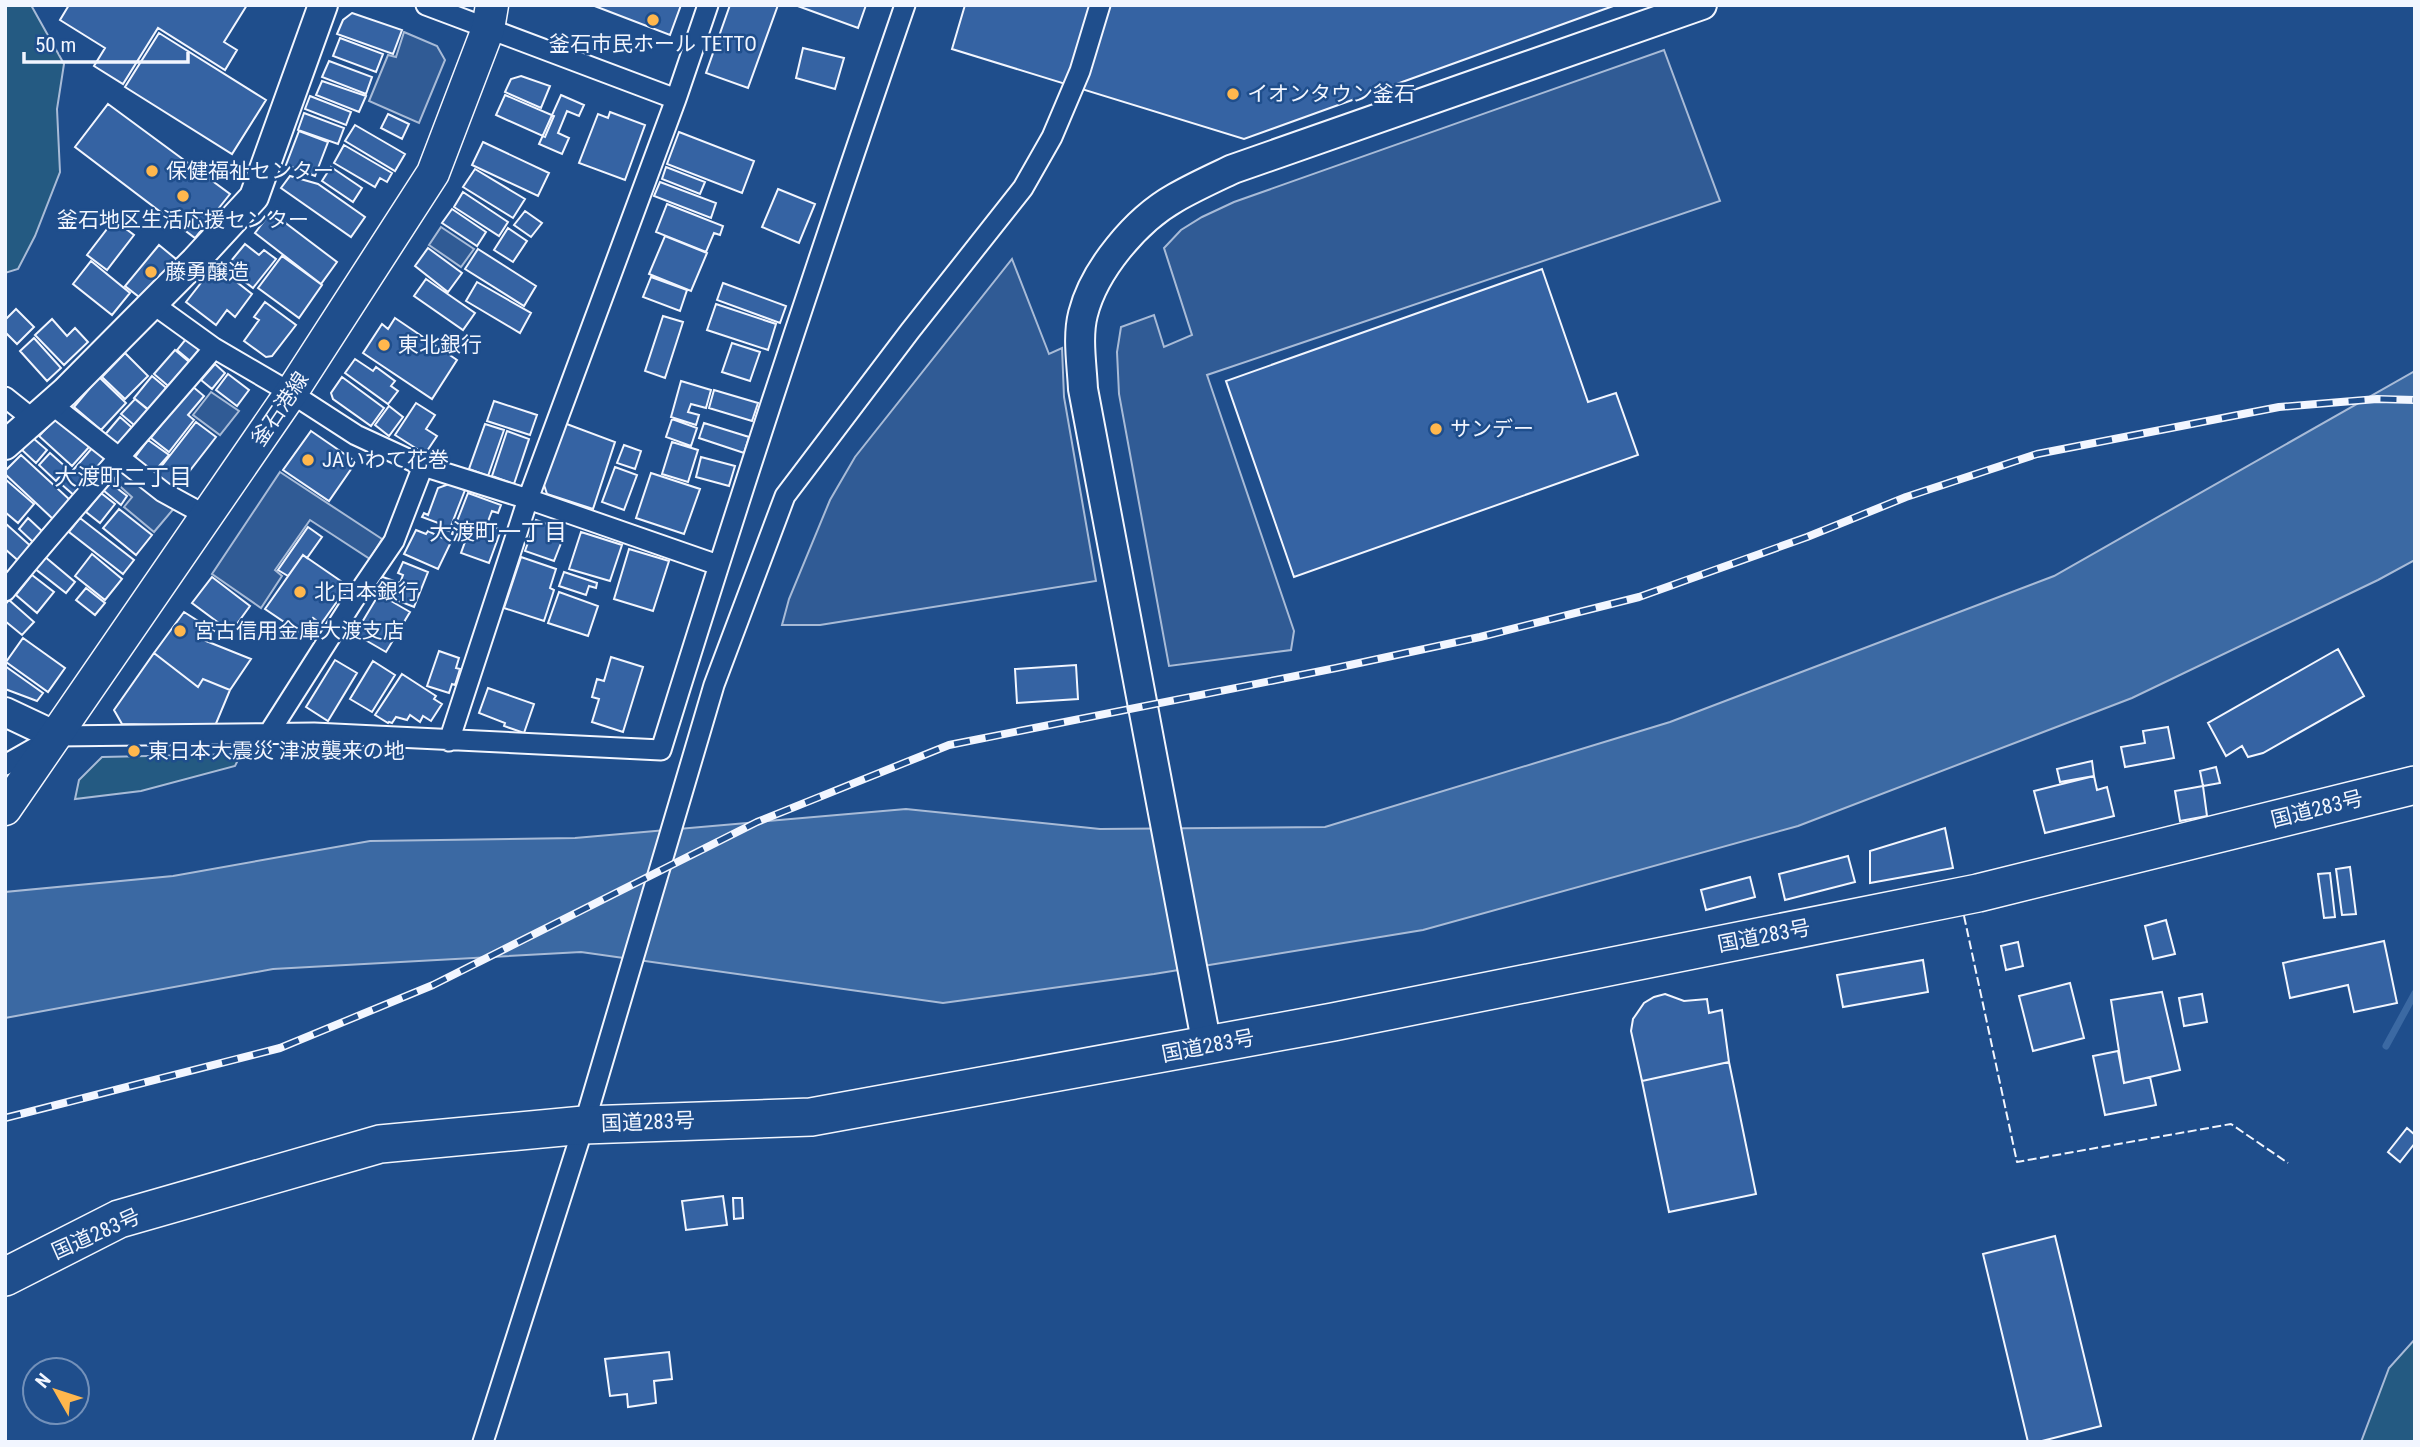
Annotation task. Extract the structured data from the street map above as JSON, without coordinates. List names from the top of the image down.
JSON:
{
  "streets": {
    "highway": ["国道283号"],
    "main road": ["釜石港線"]
  },
  "districts": ["大渡町二丁目", "大渡町一丁目"],
  "places": [
    "釜石市民ホール TETTO",
    "イオンタウン釜石",
    "保健福祉センター",
    "釜石地区生活応援センター",
    "藤勇醸造",
    "東北銀行",
    "サンデー",
    "JAいわて花巻",
    "北日本銀行",
    "宮古信用金庫大渡支店",
    "東日本大震災 津波襲来の地"
  ],
  "scale_bar": "50 m",
  "north": "top left"
}
